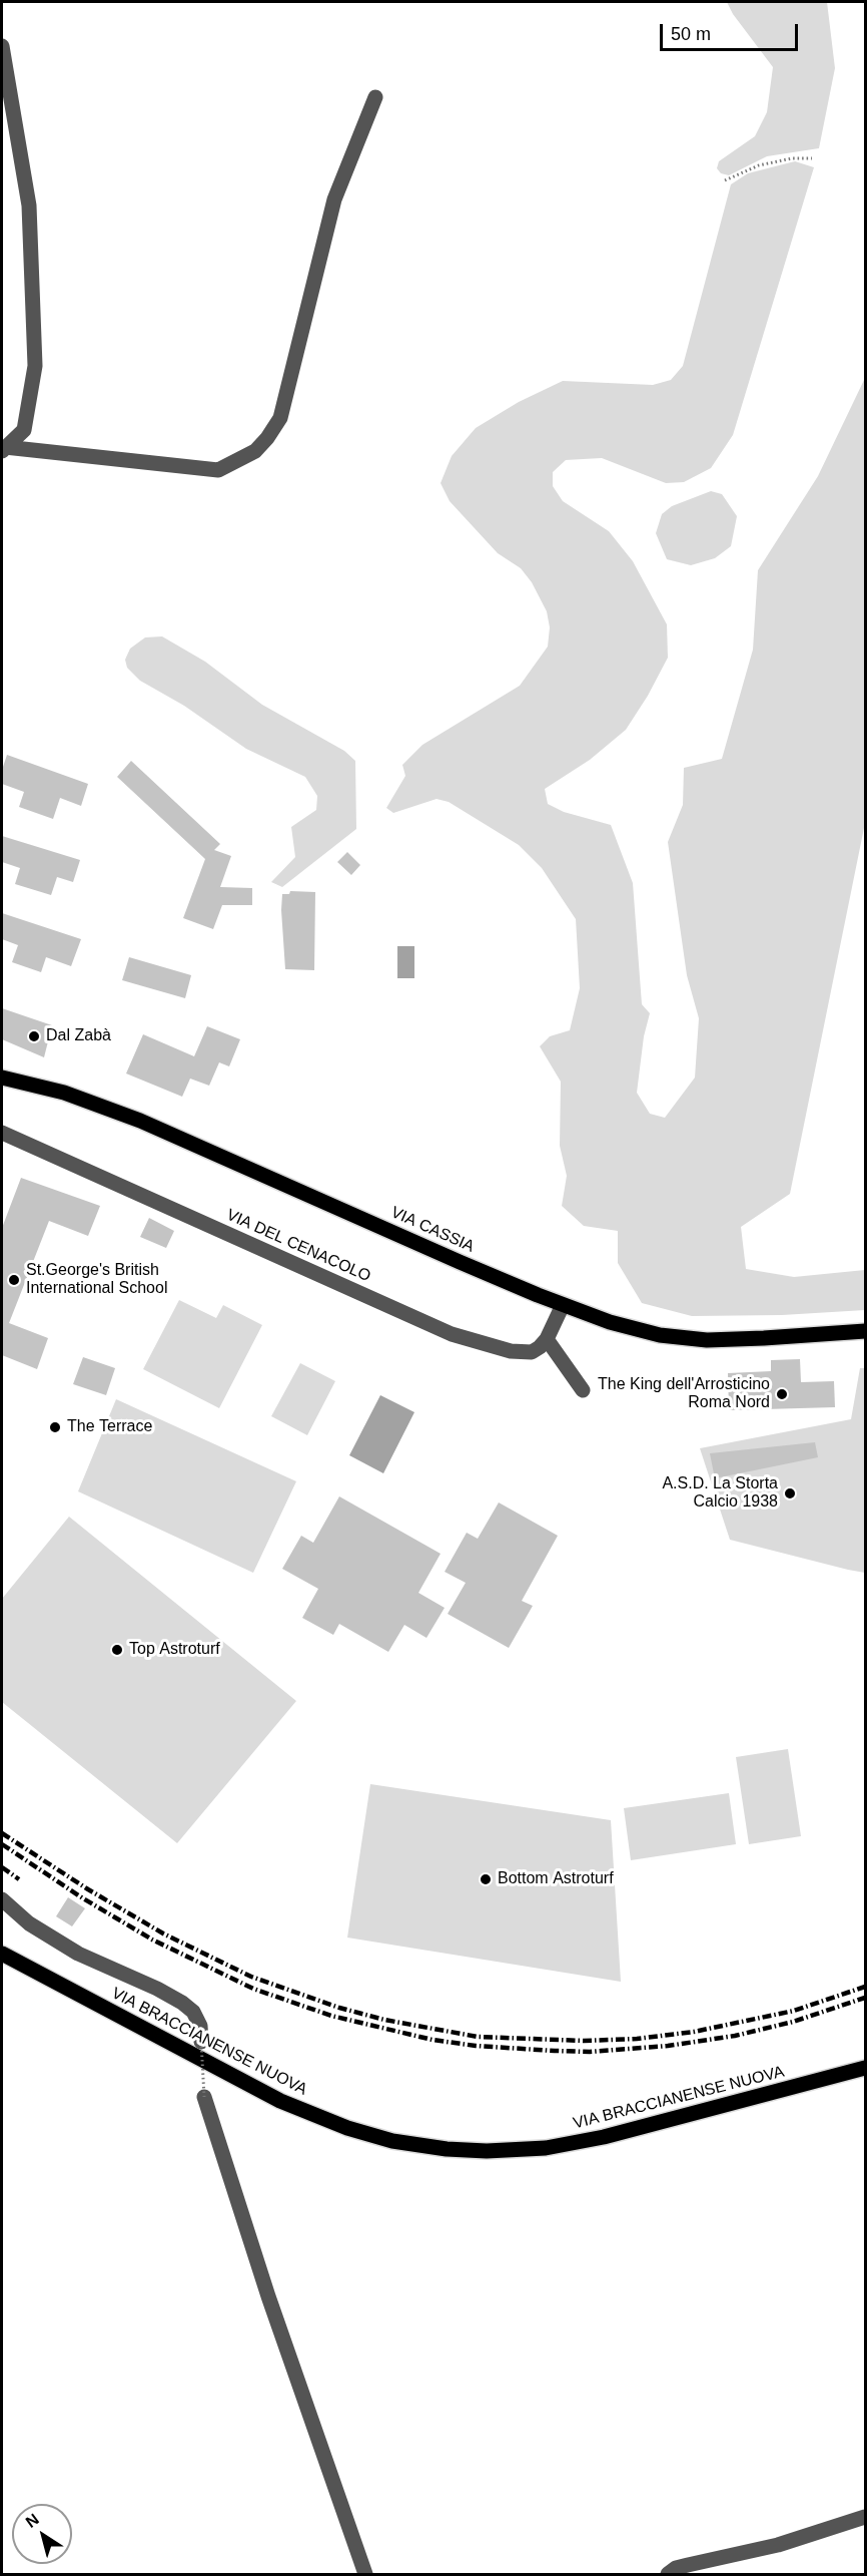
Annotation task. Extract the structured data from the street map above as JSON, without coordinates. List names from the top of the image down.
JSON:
{
  "streets": {
    "main road": ["VIA CASSIA", "VIA BRACCIANENSE NUOVA"],
    "street": ["VIA DEL CENACOLO"]
  },
  "places": [
    "Dal Zabà",
    "St.George's British International School",
    "The King dell'Arrosticino Roma Nord",
    "The Terrace",
    "A.S.D. La Storta Calcio 1938",
    "Top Astroturf",
    "Bottom Astroturf"
  ],
  "scale_bar": "50 m",
  "north": "top left"
}
